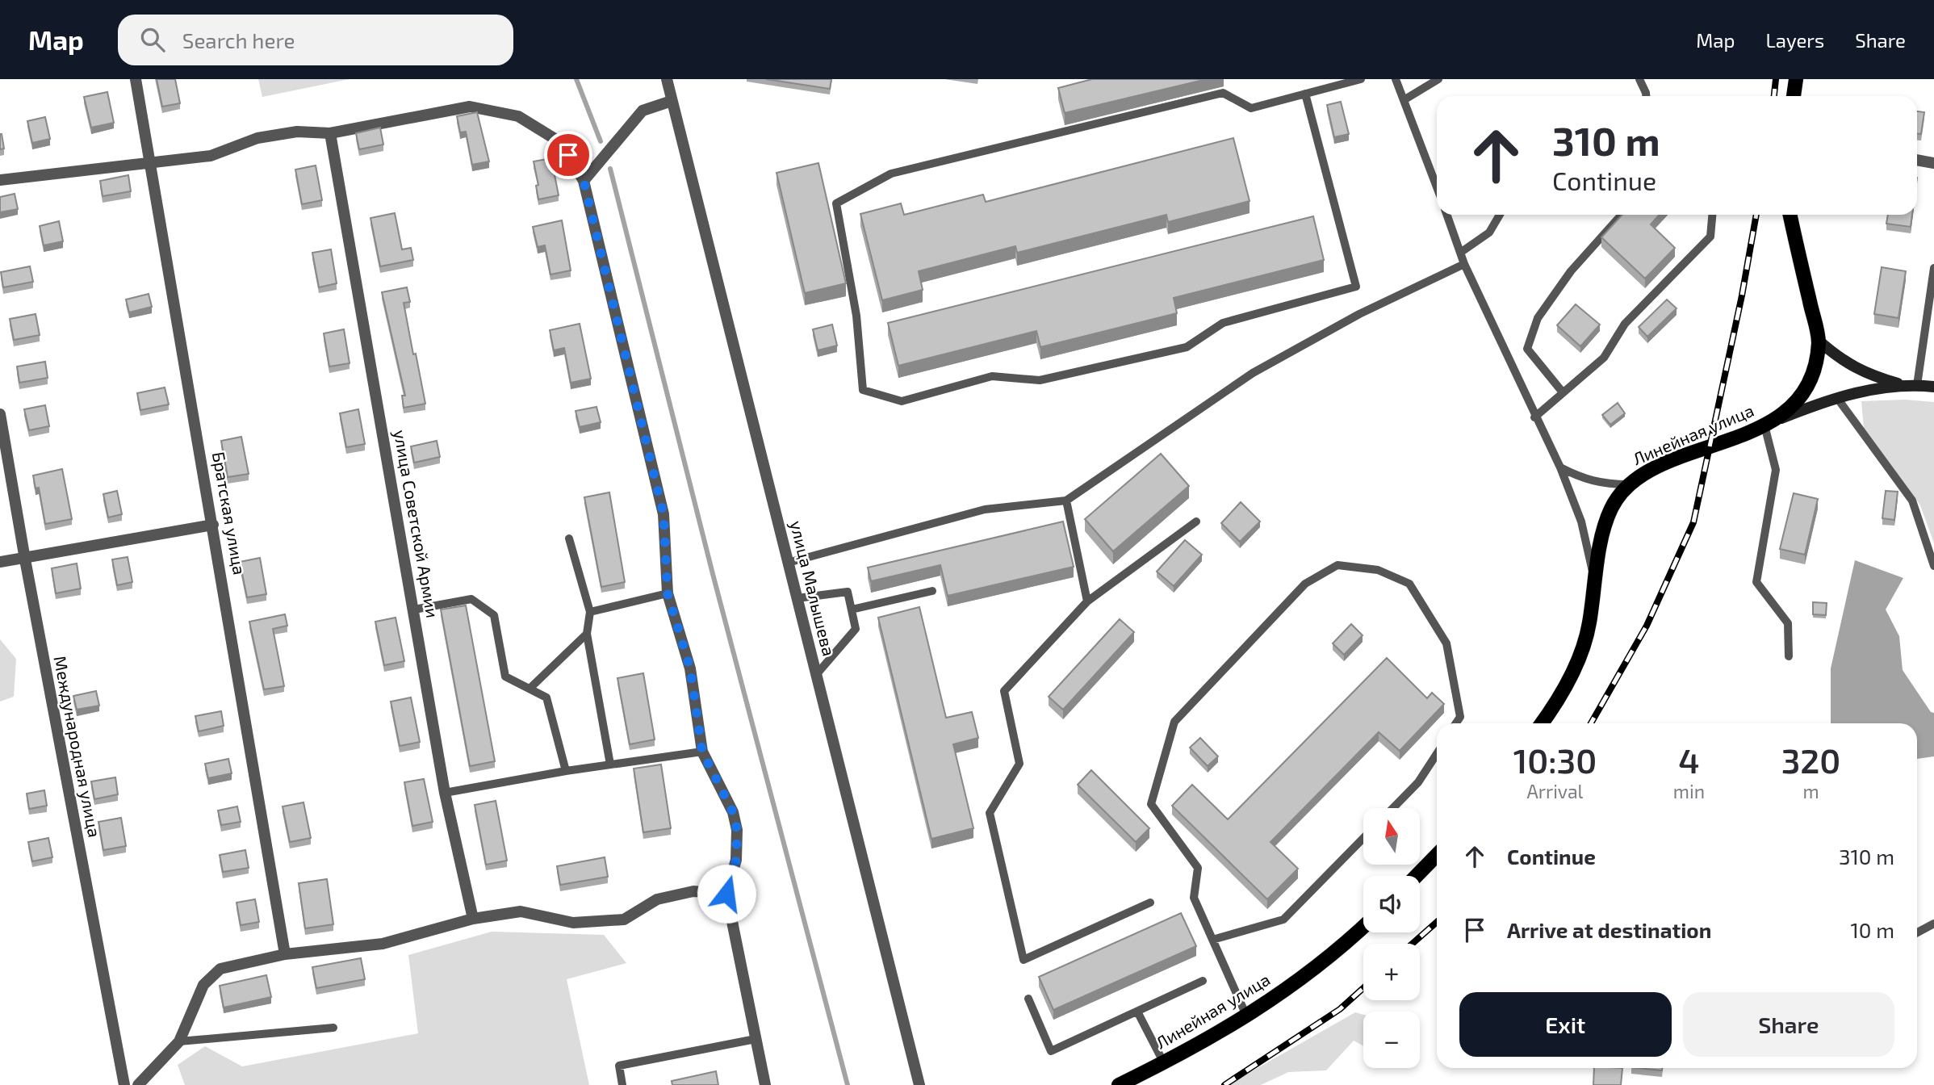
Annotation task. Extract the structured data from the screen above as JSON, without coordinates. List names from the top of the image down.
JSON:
{
  "streets": {
    "main road": ["Линейная улица"],
    "street": [
      "Братская улица",
      "улица Советской Армии",
      "улица Малышева",
      "Международная улица"
    ]
  },
  "north": "top",
  "page": {
    "header": "Map",
    "search": "Search here",
    "nav": ["Map", "Layers", "Share"],
    "turn": ["310 m", "Continue"],
    "eta": [
      "10:30",
      "Arrival",
      "4",
      "min",
      "320",
      "m"
    ],
    "map_buttons": ["+", "−"],
    "list": [
      {
        "name": "Continue",
        "value": "310 m"
      },
      {
        "name": "Arrive at destination",
        "value": "10 m"
      }
    ],
    "buttons": ["Exit", "Share"]
  }
}
